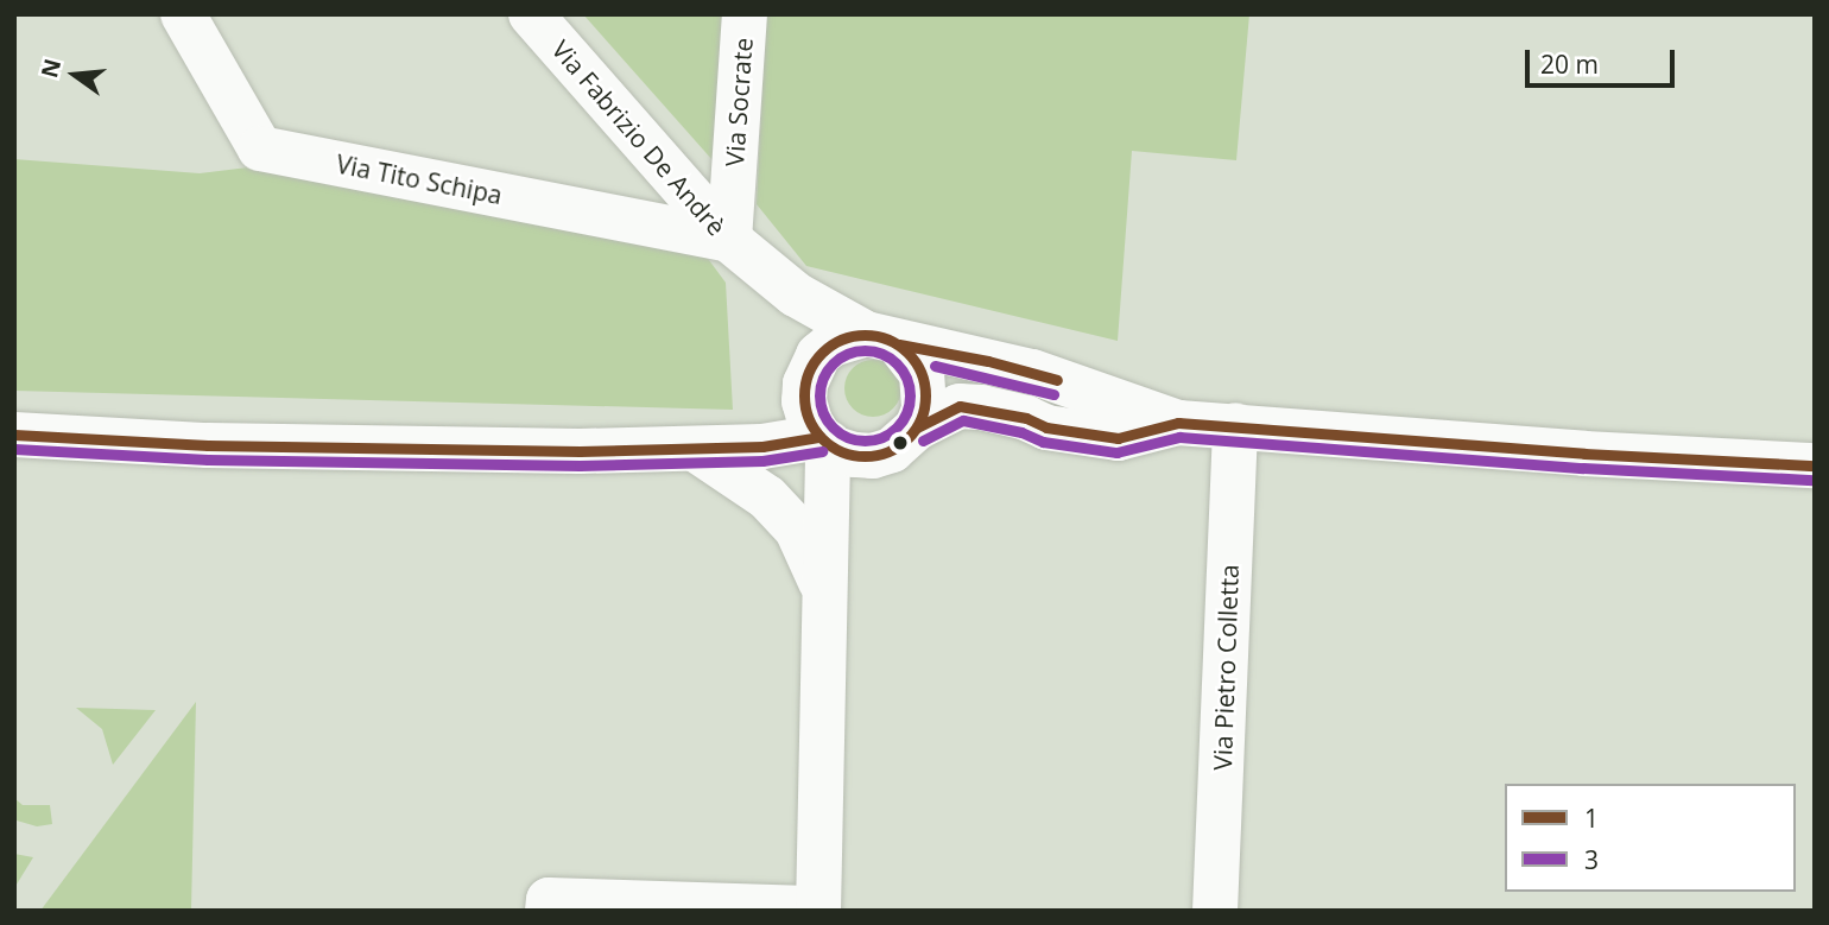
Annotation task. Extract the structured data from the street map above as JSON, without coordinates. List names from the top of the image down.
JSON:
{
  "streets": {
    "street": [
      "Via Socrate",
      "Via Fabrizio De Andrè",
      "Via Tito Schipa",
      "Via Pietro Colletta"
    ]
  },
  "crossings": [
    ["Via Socrate", "Via Fabrizio De Andrè"],
    ["Via Socrate", "Via Tito Schipa"],
    ["Via Fabrizio De Andrè", "Via Tito Schipa"]
  ],
  "lines": ["transit line 1", "transit line 3"],
  "legend": ["1", "3"],
  "scale_bar": "20 m",
  "north": "left"
}
